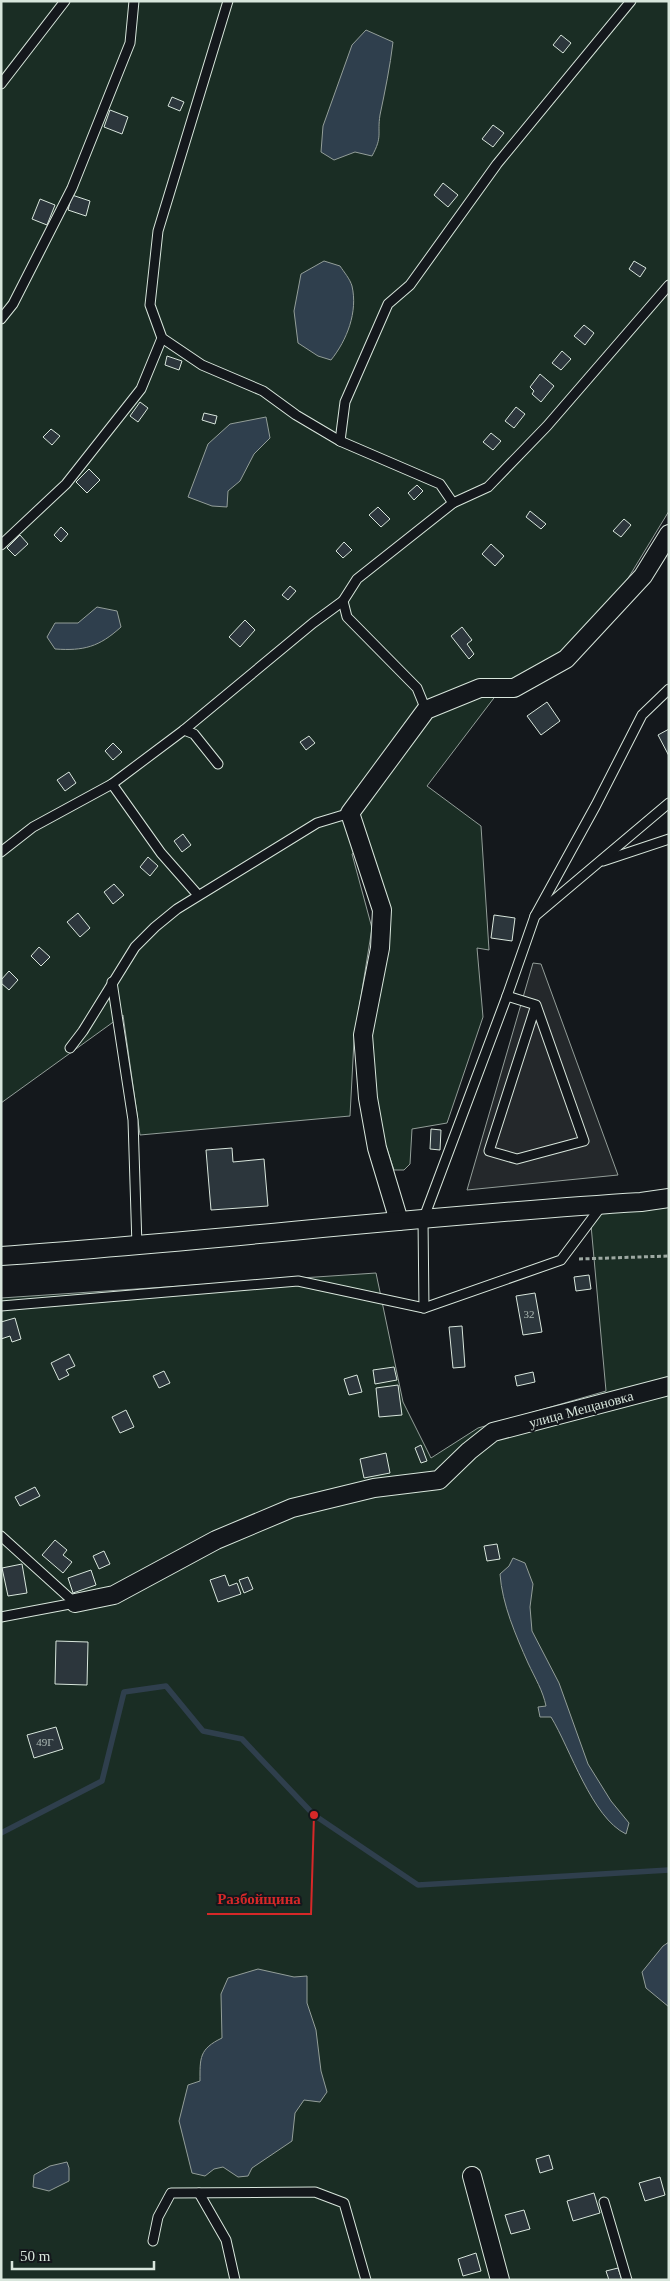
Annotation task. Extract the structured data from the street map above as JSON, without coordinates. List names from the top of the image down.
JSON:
{
  "streets": {
    "street": ["улица Мещановка"]
  },
  "places": ["Разбойщина"],
  "house_numbers": ["32", "49Г"],
  "scale_bar": "50 m"
}
